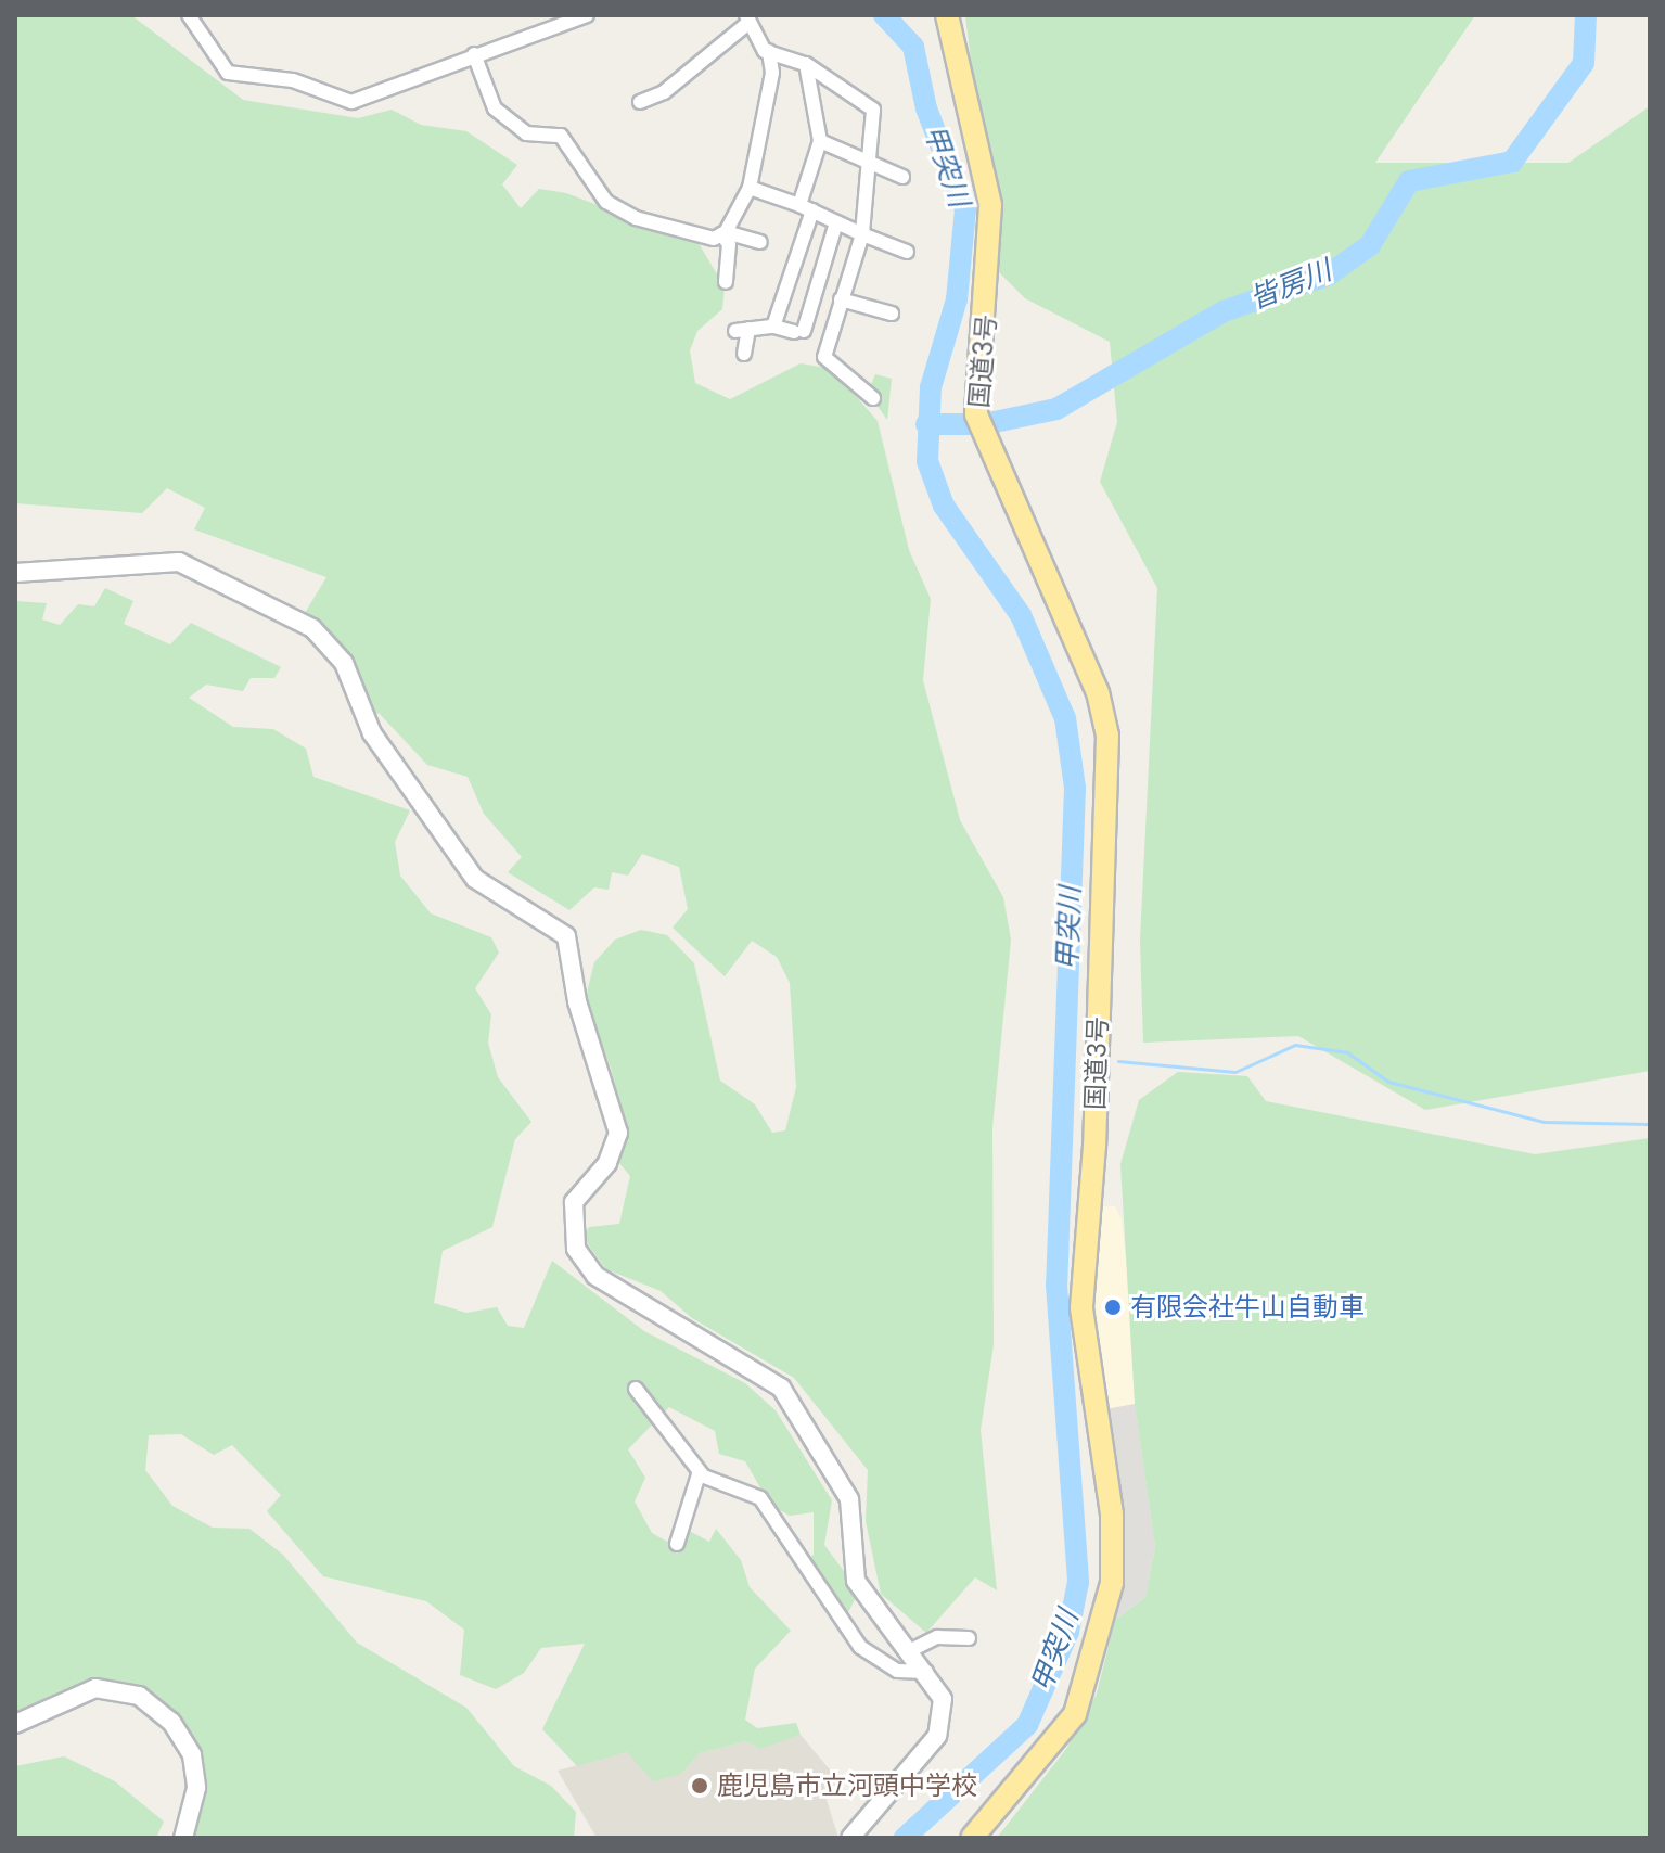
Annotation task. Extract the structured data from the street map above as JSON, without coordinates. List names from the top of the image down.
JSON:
{
  "streets": {
    "highway": ["国道3号"]
  },
  "water": ["甲突川", "皆房川"],
  "places": ["有限会社牛山自動車", "鹿児島市立河頭中学校"]
}
